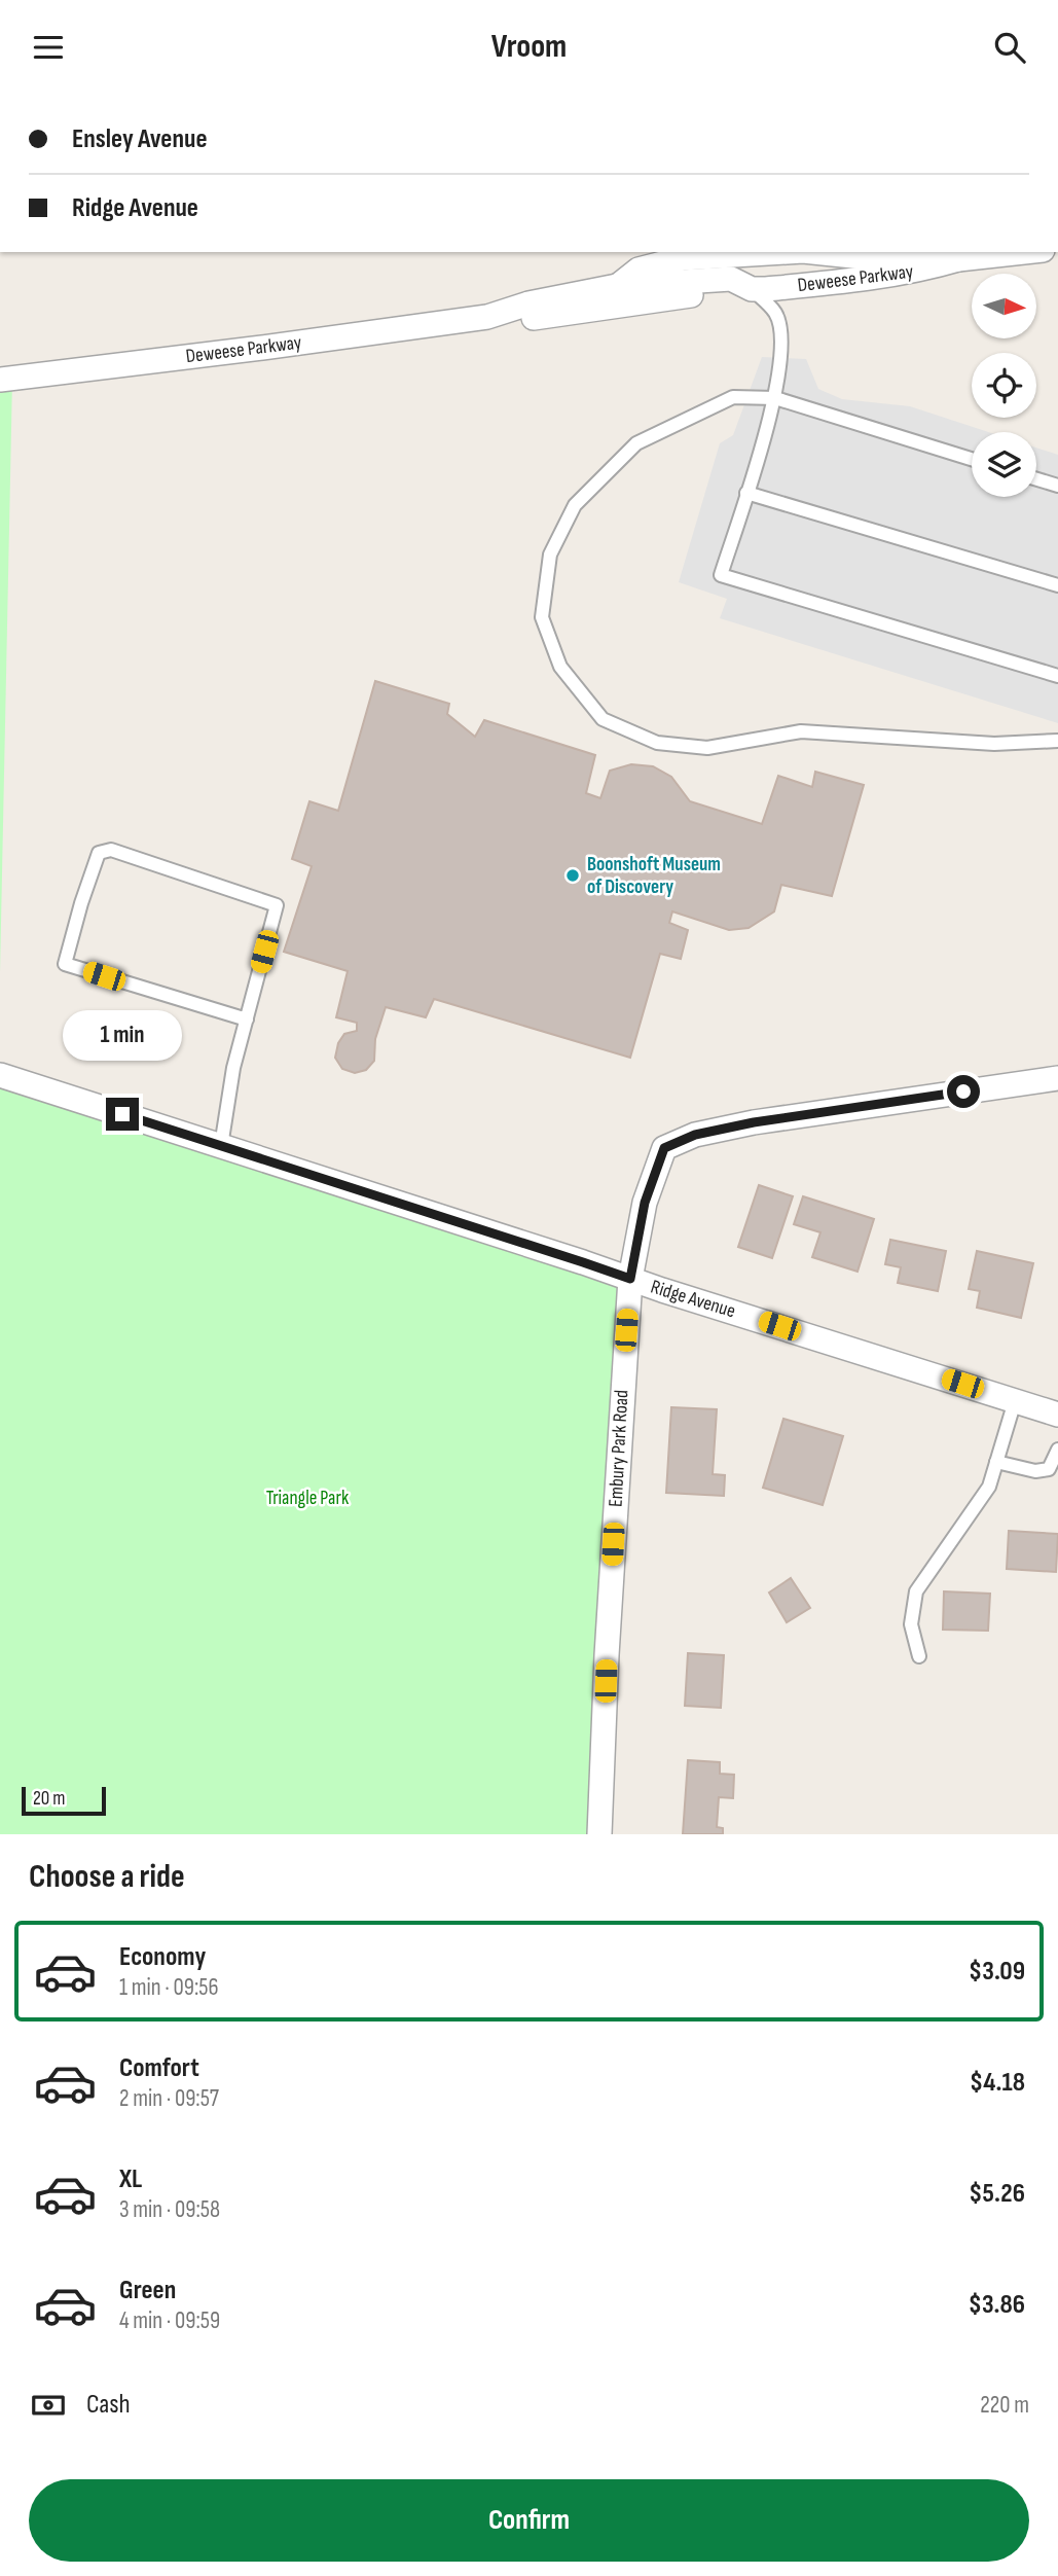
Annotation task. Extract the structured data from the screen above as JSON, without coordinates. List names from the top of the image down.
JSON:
{
  "streets": {
    "street": ["Deweese Parkway", "Ridge Avenue", "Embury Park Road"]
  },
  "crossings": [
    ["Ridge Avenue", "Embury Park Road"]
  ],
  "parks": ["Triangle Park"],
  "places": ["Boonshoft Museum of Discovery"],
  "scale_bar": "20 m",
  "north": "right",
  "page": {
    "header": "Vroom",
    "banner": ["Ensley Avenue", "Ridge Avenue"],
    "bubble": "1 min",
    "scale": "20 m",
    "heading": "Choose a ride",
    "list": [
      {
        "name": "Economy",
        "note": "1 min · 09:56",
        "value": "$3.09"
      },
      {
        "name": "Comfort",
        "note": "2 min · 09:57",
        "value": "$4.18"
      },
      {
        "name": "XL",
        "note": "3 min · 09:58",
        "value": "$5.26"
      },
      {
        "name": "Green",
        "note": "4 min · 09:59",
        "value": "$3.86"
      }
    ],
    "pay": ["Cash", "220 m"],
    "buttons": "Confirm"
  }
}
